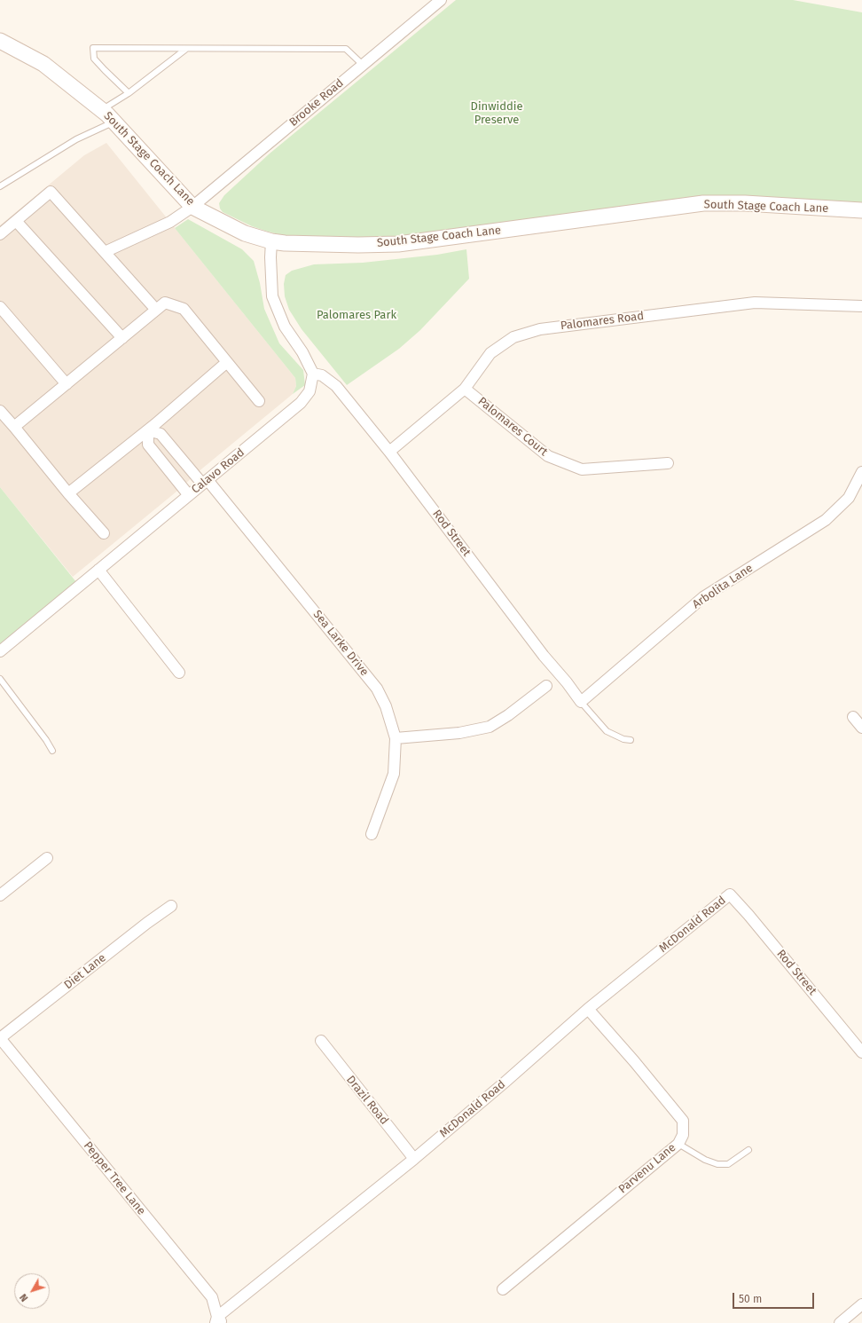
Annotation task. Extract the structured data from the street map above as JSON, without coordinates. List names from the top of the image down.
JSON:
{
  "streets": {
    "main road": ["South Stage Coach Lane"],
    "street": [
      "Brooke Road",
      "Palomares Road",
      "Palomares Court",
      "Calavo Road",
      "Rod Street",
      "Arbolita Lane",
      "Sea Larke Drive",
      "McDonald Road",
      "Diet Lane",
      "Drazil Road",
      "Parvenu Lane",
      "Pepper Tree Lane"
    ]
  },
  "crossings": [
    ["Brooke Road", "South Stage Coach Lane"],
    ["Palomares Road", "Palomares Court"],
    ["Palomares Road", "Rod Street"],
    ["Calavo Road", "Rod Street"],
    ["Calavo Road", "Sea Larke Drive"],
    ["Rod Street", "Arbolita Lane"],
    ["Rod Street", "McDonald Road"],
    ["McDonald Road", "Drazil Road"],
    ["McDonald Road", "Parvenu Lane"],
    ["McDonald Road", "Pepper Tree Lane"],
    ["Diet Lane", "Pepper Tree Lane"]
  ],
  "parks": ["Dinwiddie Preserve", "Palomares Park"],
  "scale_bar": "50 m",
  "north": "bottom left"
}
